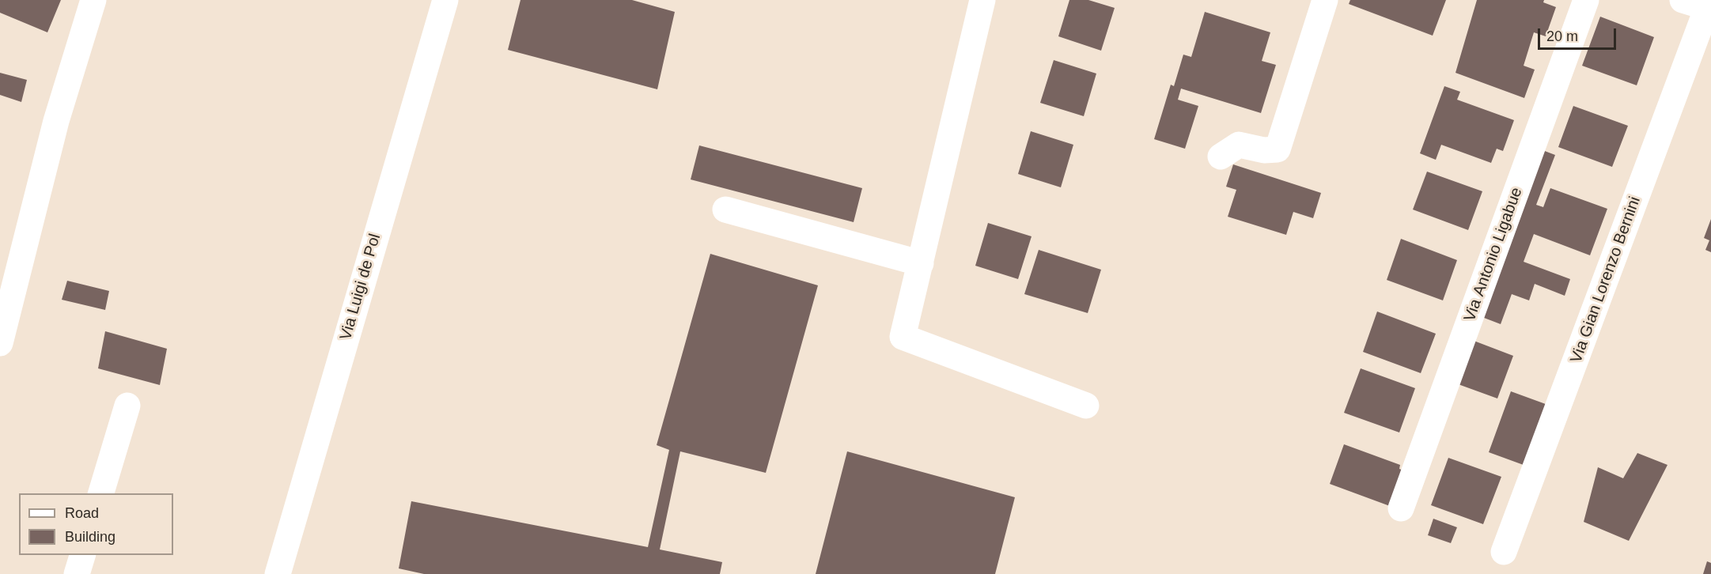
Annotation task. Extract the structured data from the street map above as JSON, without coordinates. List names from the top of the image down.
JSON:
{
  "streets": {
    "street": ["Via Antonio Ligabue", "Via Gian Lorenzo Bernini", "Via Luigi de Pol"]
  },
  "legend": ["Road", "Building"],
  "scale_bar": "20 m"
}
